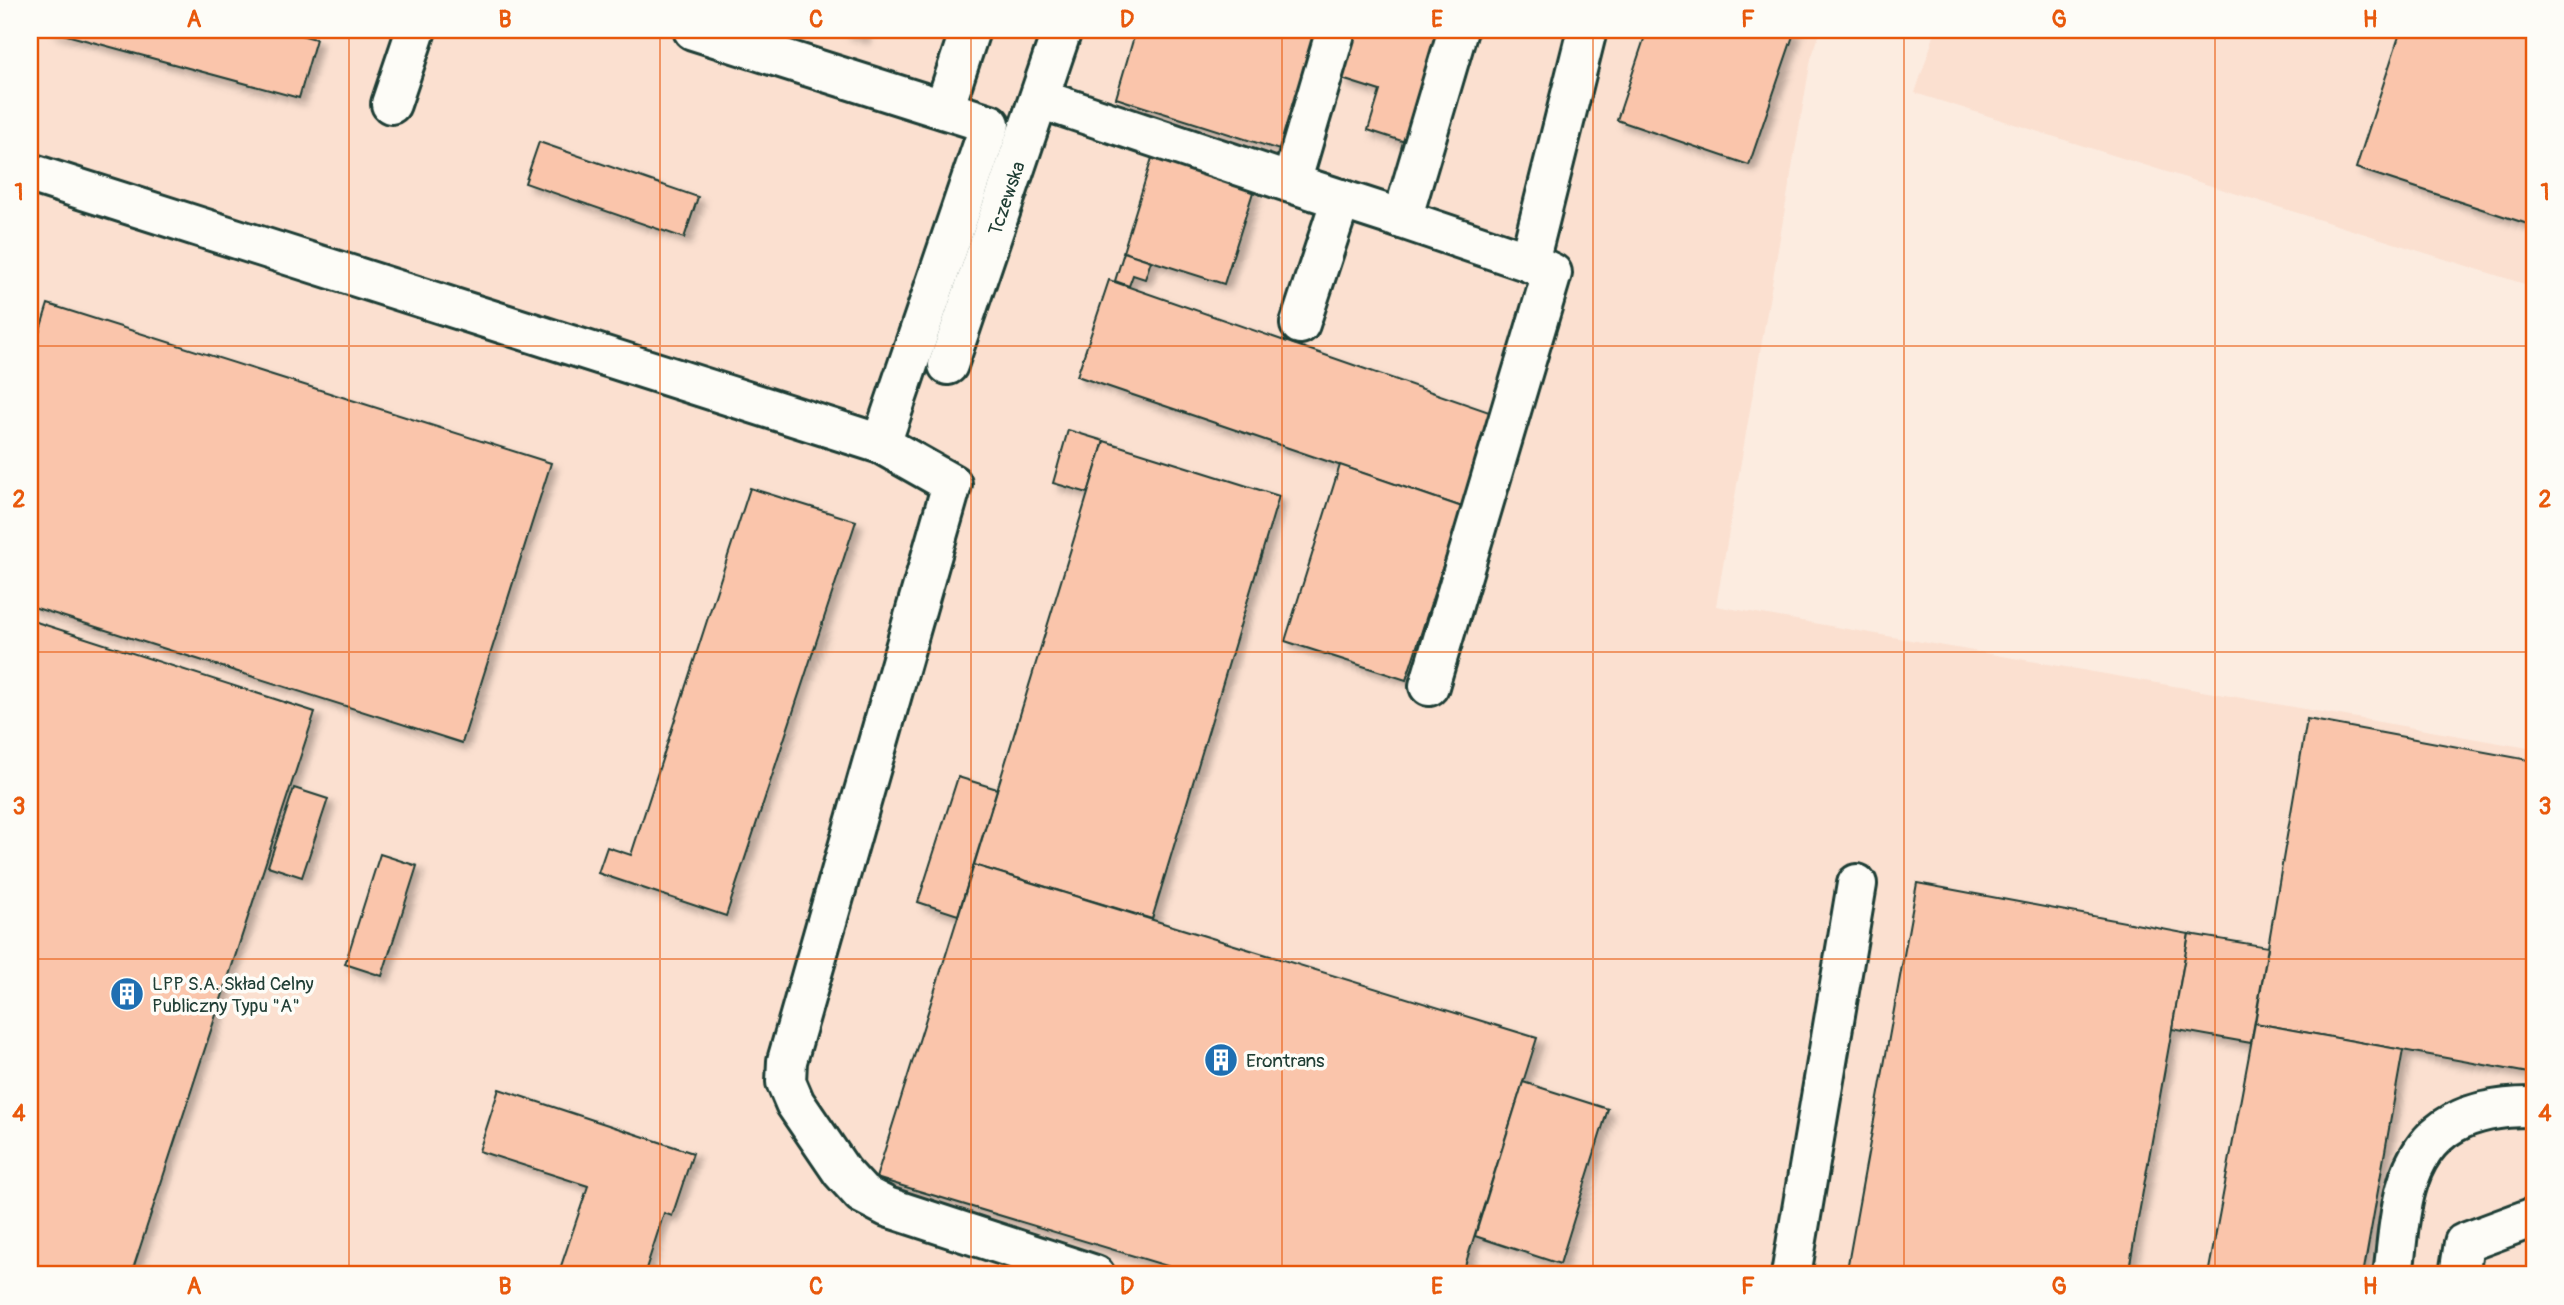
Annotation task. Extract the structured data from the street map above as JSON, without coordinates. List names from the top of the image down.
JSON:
{
  "streets": {
    "street": ["Tczewska"]
  },
  "places": {
    "building": ["LPP S.A. Skład Celny Publiczny Typu \"A\"", "Erontrans"]
  },
  "grid": {
    "columns": [
      "A",
      "B",
      "C",
      "D",
      "E",
      "F",
      "G",
      "H"
    ],
    "rows": [
      "1",
      "2",
      "3",
      "4"
    ]
  }
}
